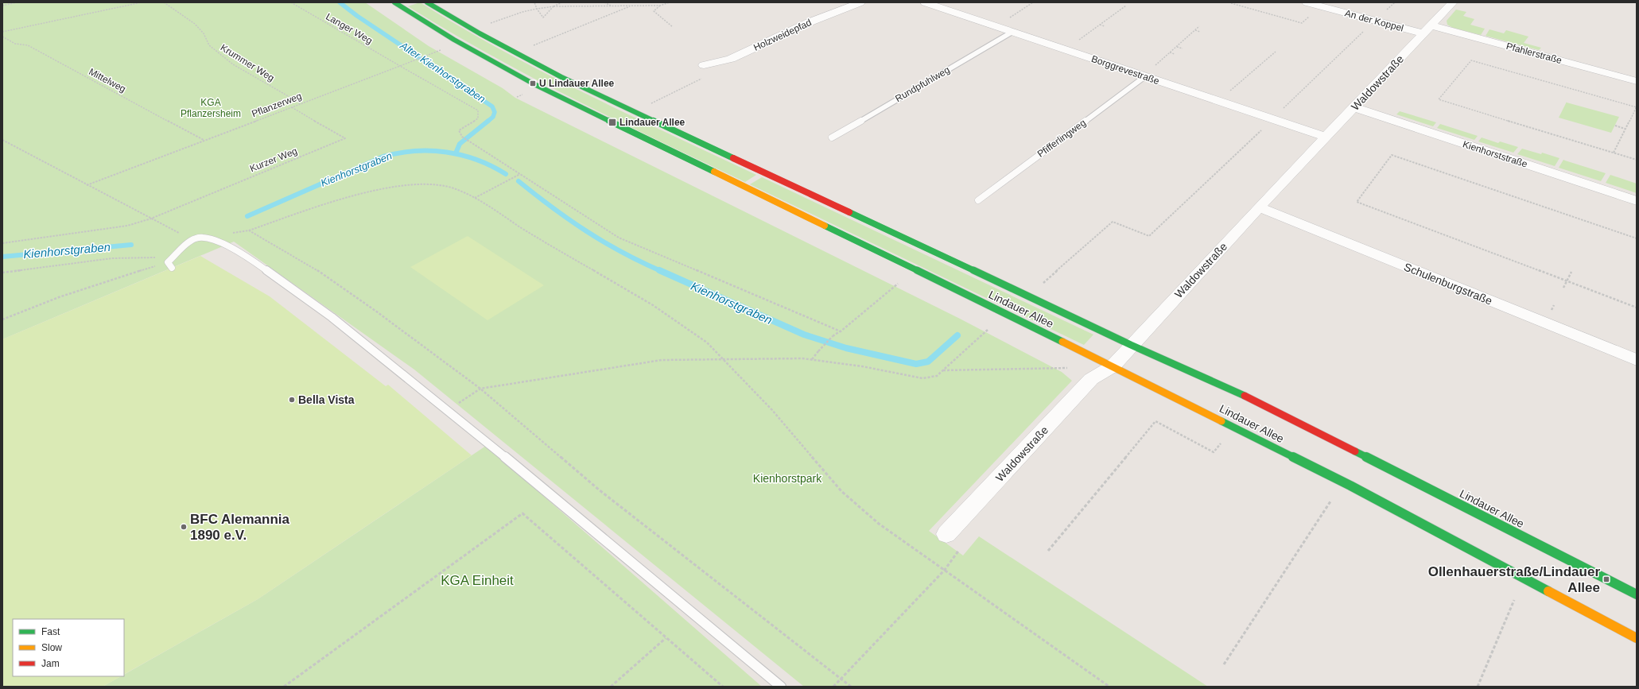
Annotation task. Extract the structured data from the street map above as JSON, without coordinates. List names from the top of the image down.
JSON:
{
  "streets": {
    "main road": ["Lindauer Allee"],
    "street": [
      "An der Koppel",
      "Holzweidepfad",
      "Pfahlerstraße",
      "Borggrevestraße",
      "Waldowstraße",
      "Kienhorststraße",
      "Schulenburgstraße"
    ],
    "lane": ["Rundpfuhlweg", "Pfifferlingweg"],
    "path": [
      "Langer Weg",
      "Krummer Weg",
      "Mittelweg",
      "Pflanzerweg",
      "Kurzer Weg"
    ]
  },
  "crossings": [
    ["An der Koppel", "Waldowstraße"],
    ["Langer Weg", "Pflanzerweg"],
    ["Pfahlerstraße", "Waldowstraße"],
    ["Krummer Weg", "Pflanzerweg"],
    ["Borggrevestraße", "Waldowstraße"],
    ["Borggrevestraße", "Rundpfuhlweg"],
    ["Borggrevestraße", "Pfifferlingweg"],
    ["Mittelweg", "Pflanzerweg"],
    ["Waldowstraße", "Kienhorststraße"],
    ["Waldowstraße", "Schulenburgstraße"],
    ["Waldowstraße", "Lindauer Allee"],
    ["Pflanzerweg", "Kurzer Weg"]
  ],
  "water": ["Alter Kienhorstgraben", "Kienhorstgraben"],
  "parks": ["KGA Pflanzersheim", "Kienhorstpark", "KGA Einheit"],
  "places": {
    "transit": ["U Lindauer Allee", "Lindauer Allee", "Ollenhauerstraße/Lindauer Allee"],
    "other": ["Bella Vista", "BFC Alemannia 1890 e.V."]
  },
  "legend": ["Fast", "Slow", "Jam"]
}
